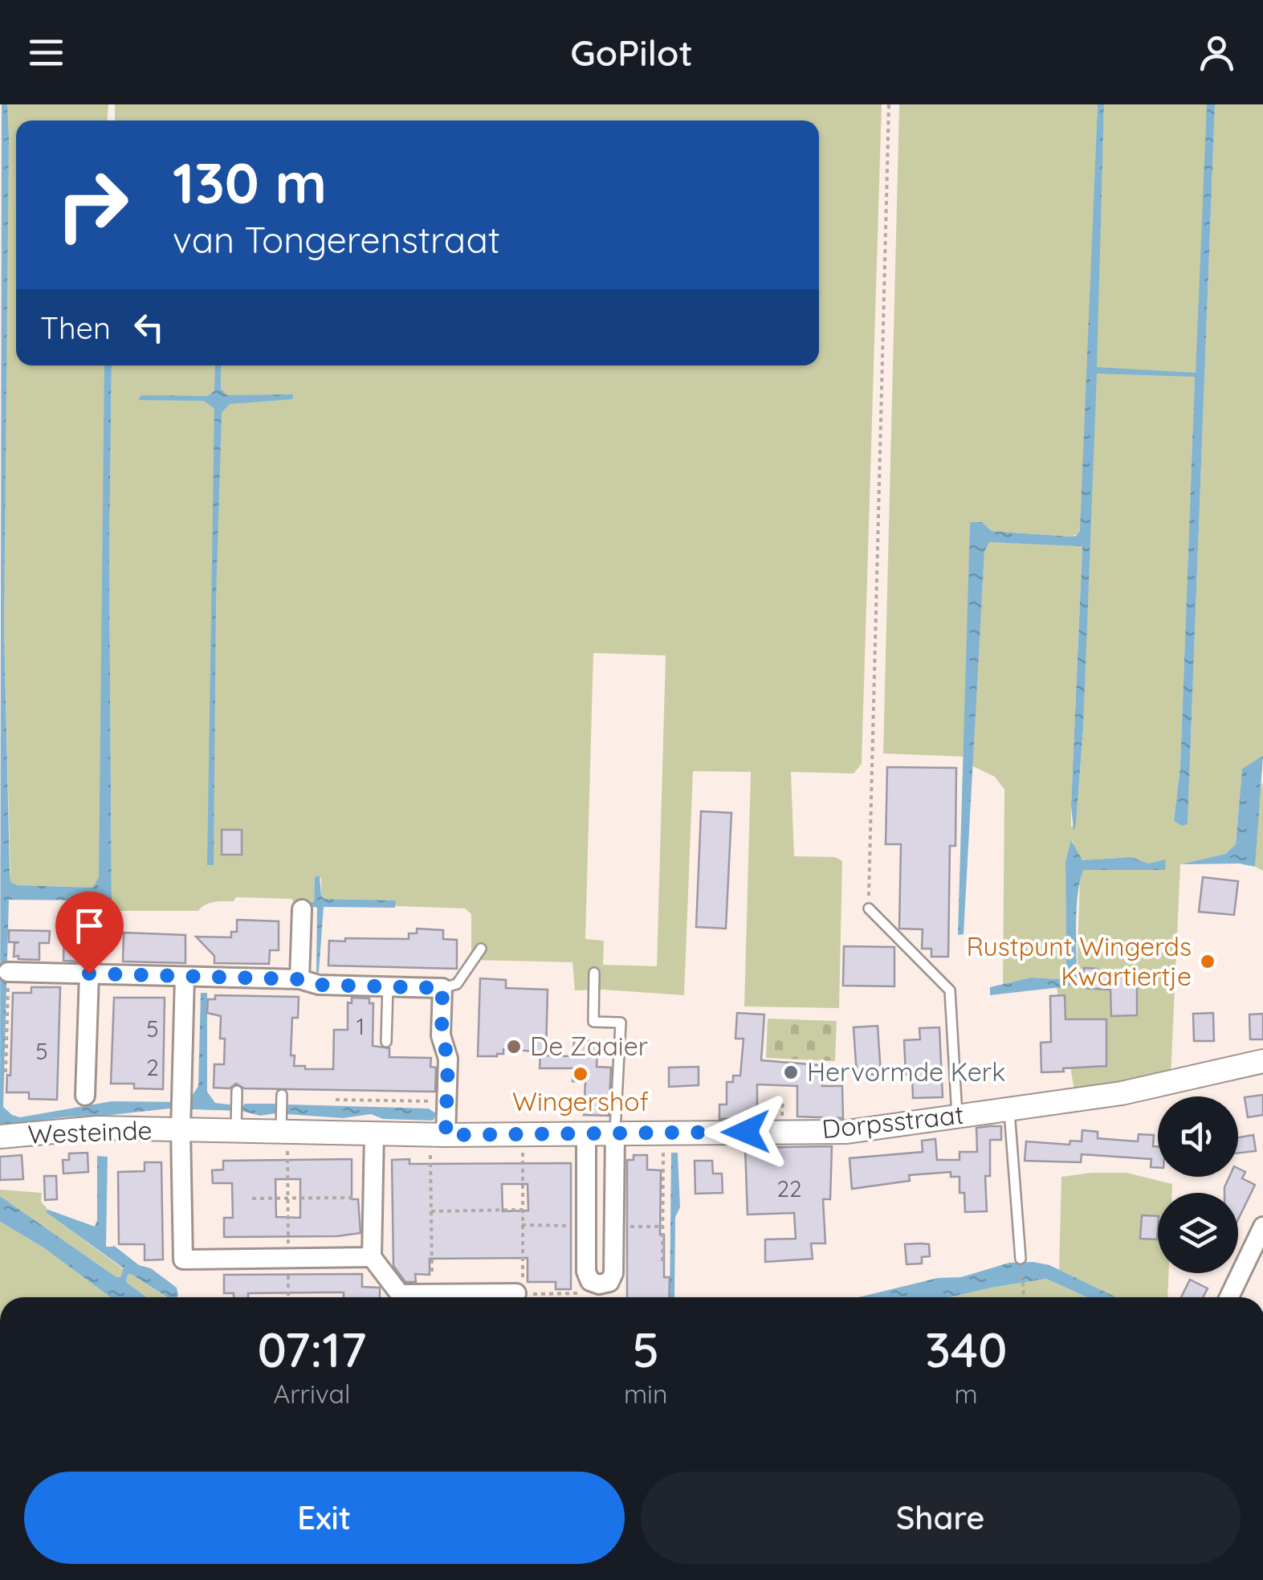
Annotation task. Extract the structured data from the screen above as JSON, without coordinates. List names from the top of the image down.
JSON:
{
  "streets": {
    "street": ["Dorpsstraat", "Westeinde"]
  },
  "crossings": [
    ["Dorpsstraat", "Westeinde"]
  ],
  "places": [
    "Rustpunt Wingerds Kwartiertje",
    "De Zaaier",
    "Hervormde Kerk",
    "Wingershof"
  ],
  "house_numbers": [
    "1",
    "5",
    "5",
    "2",
    "22"
  ],
  "page": {
    "header": "GoPilot",
    "turn": ["130 m", "van Tongerenstraat"],
    "then": "Then",
    "eta": [
      "07:17",
      "Arrival",
      "5",
      "min",
      "340",
      "m"
    ],
    "buttons": ["Exit", "Share"]
  }
}
